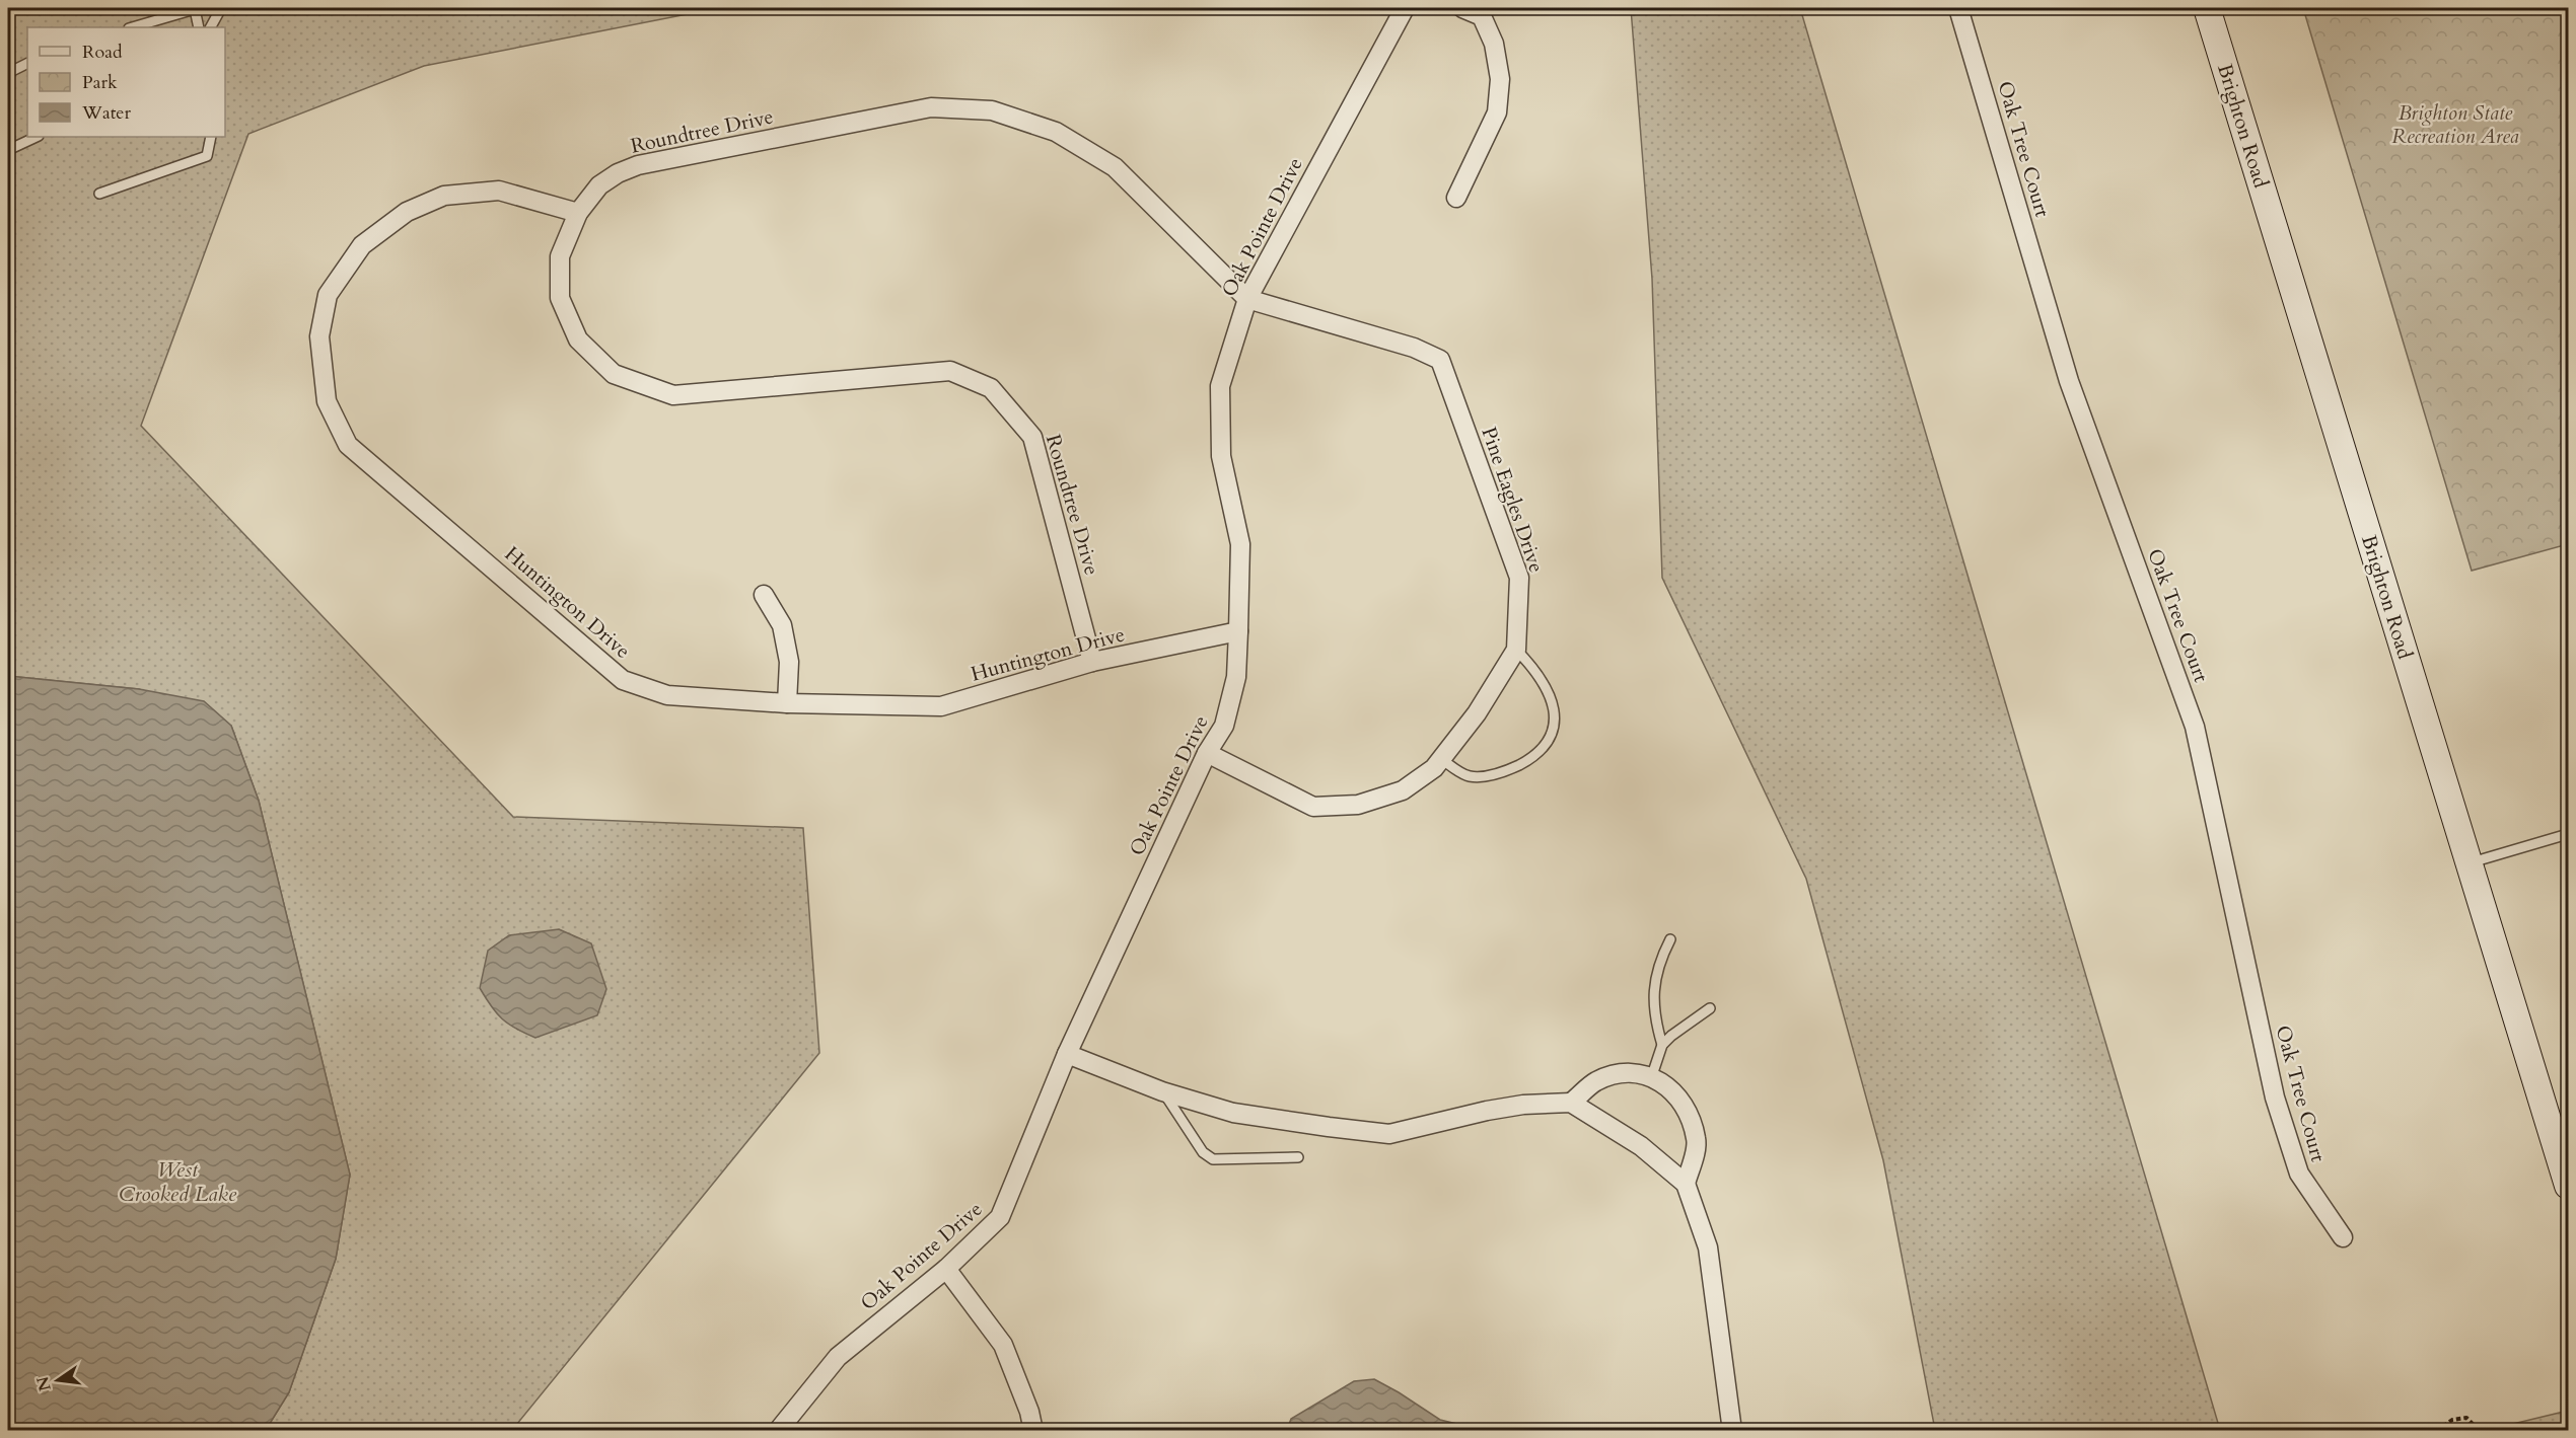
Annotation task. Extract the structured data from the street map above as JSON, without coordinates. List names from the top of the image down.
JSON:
{
  "streets": {
    "street": [
      "Brighton Road",
      "Roundtree Drive",
      "Oak Tree Court",
      "Oak Pointe Drive",
      "Pine Eagles Drive",
      "Huntington Drive"
    ]
  },
  "crossings": [
    ["Roundtree Drive", "Oak Pointe Drive"],
    ["Roundtree Drive", "Pine Eagles Drive"],
    ["Roundtree Drive", "Huntington Drive"],
    ["Oak Pointe Drive", "Pine Eagles Drive"],
    ["Oak Pointe Drive", "Huntington Drive"]
  ],
  "water": ["West Crooked Lake"],
  "parks": ["Brighton State Recreation Area"],
  "legend": ["Road", "Park", "Water"],
  "north": "left"
}
